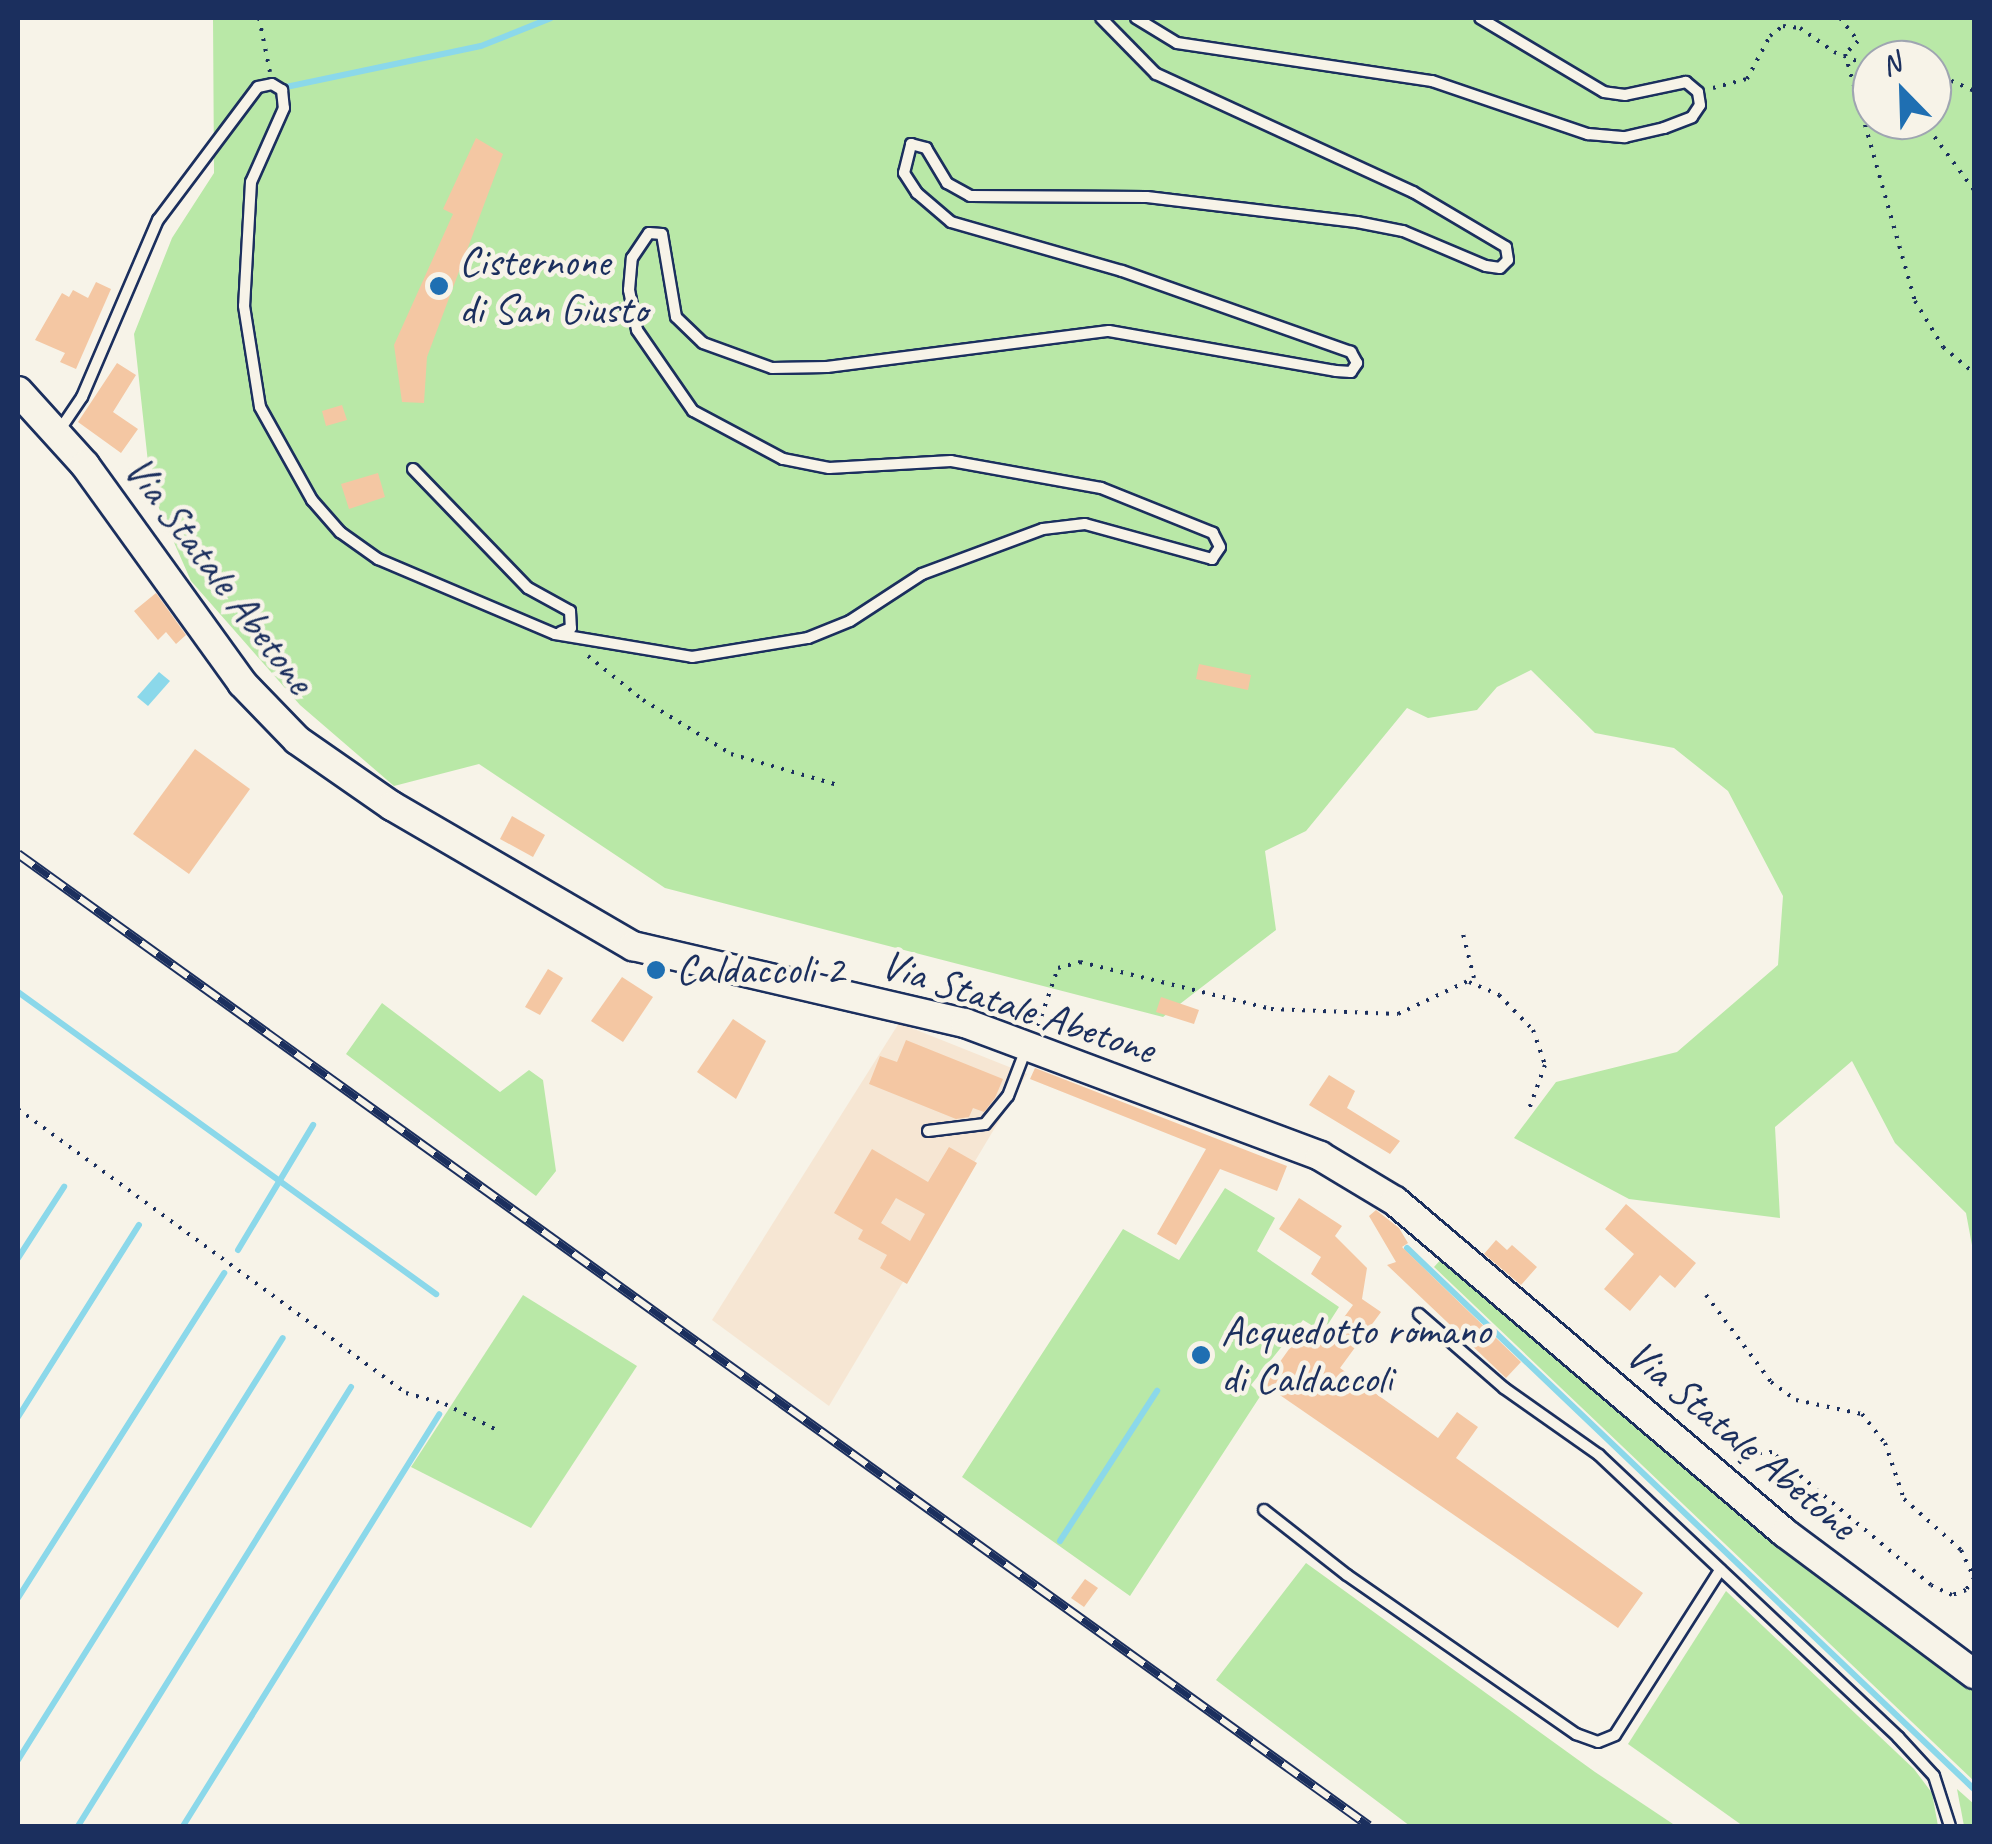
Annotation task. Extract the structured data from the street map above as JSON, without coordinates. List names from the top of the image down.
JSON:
{
  "streets": {
    "main road": ["Via Statale Abetone"]
  },
  "places": ["Cisternone di San Giusto", "Caldaccoli 2", "Acquedotto romano di Caldaccoli"],
  "north": "top left"
}
